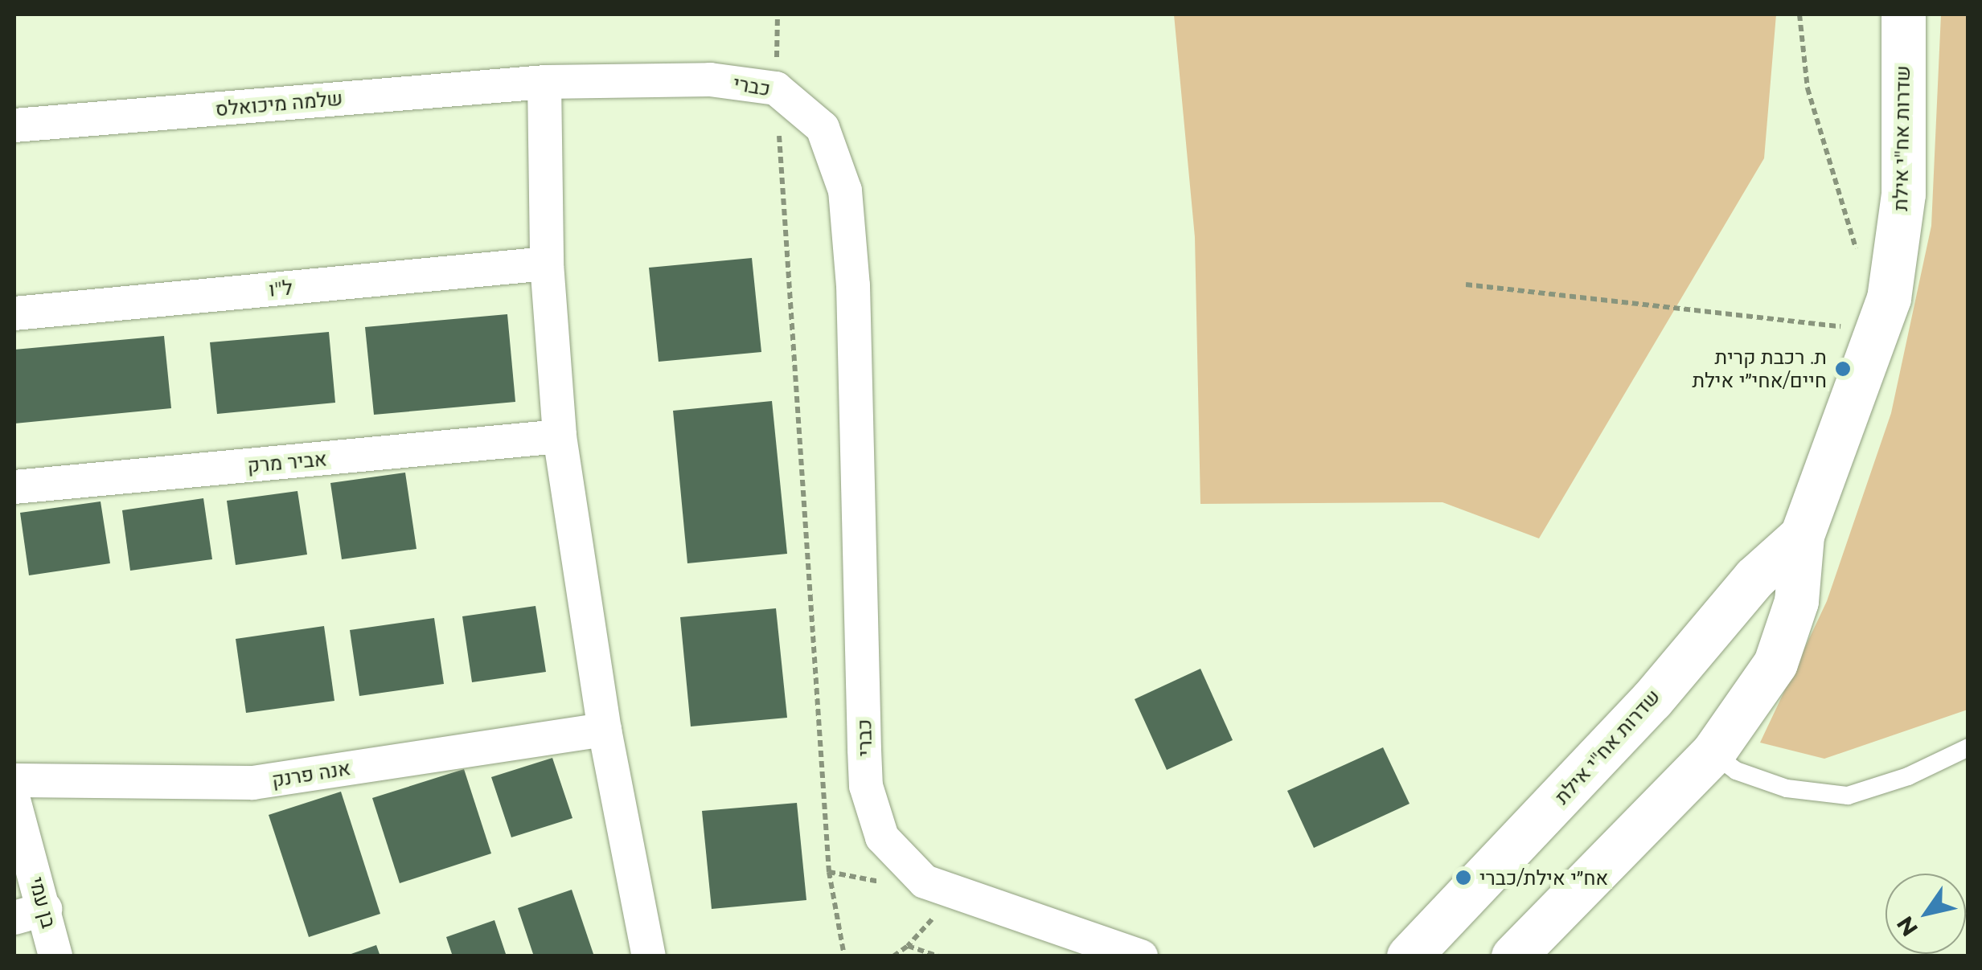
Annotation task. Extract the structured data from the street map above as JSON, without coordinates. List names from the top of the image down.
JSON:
{
  "streets": {
    "main road": ["שדרות אח\"י אילת"],
    "street": [
      "כברי",
      "שלמה מיכואלס",
      "ל\"ו",
      "אביר מרק",
      "אנה פרנק",
      "בן עמי"
    ]
  },
  "crossings": [
    ["כברי", "שלמה מיכואלס"]
  ],
  "places": ["ת. רכבת קרית חיים/אחי״י אילת", "אח״י אילת/כברי"],
  "north": "bottom left"
}
